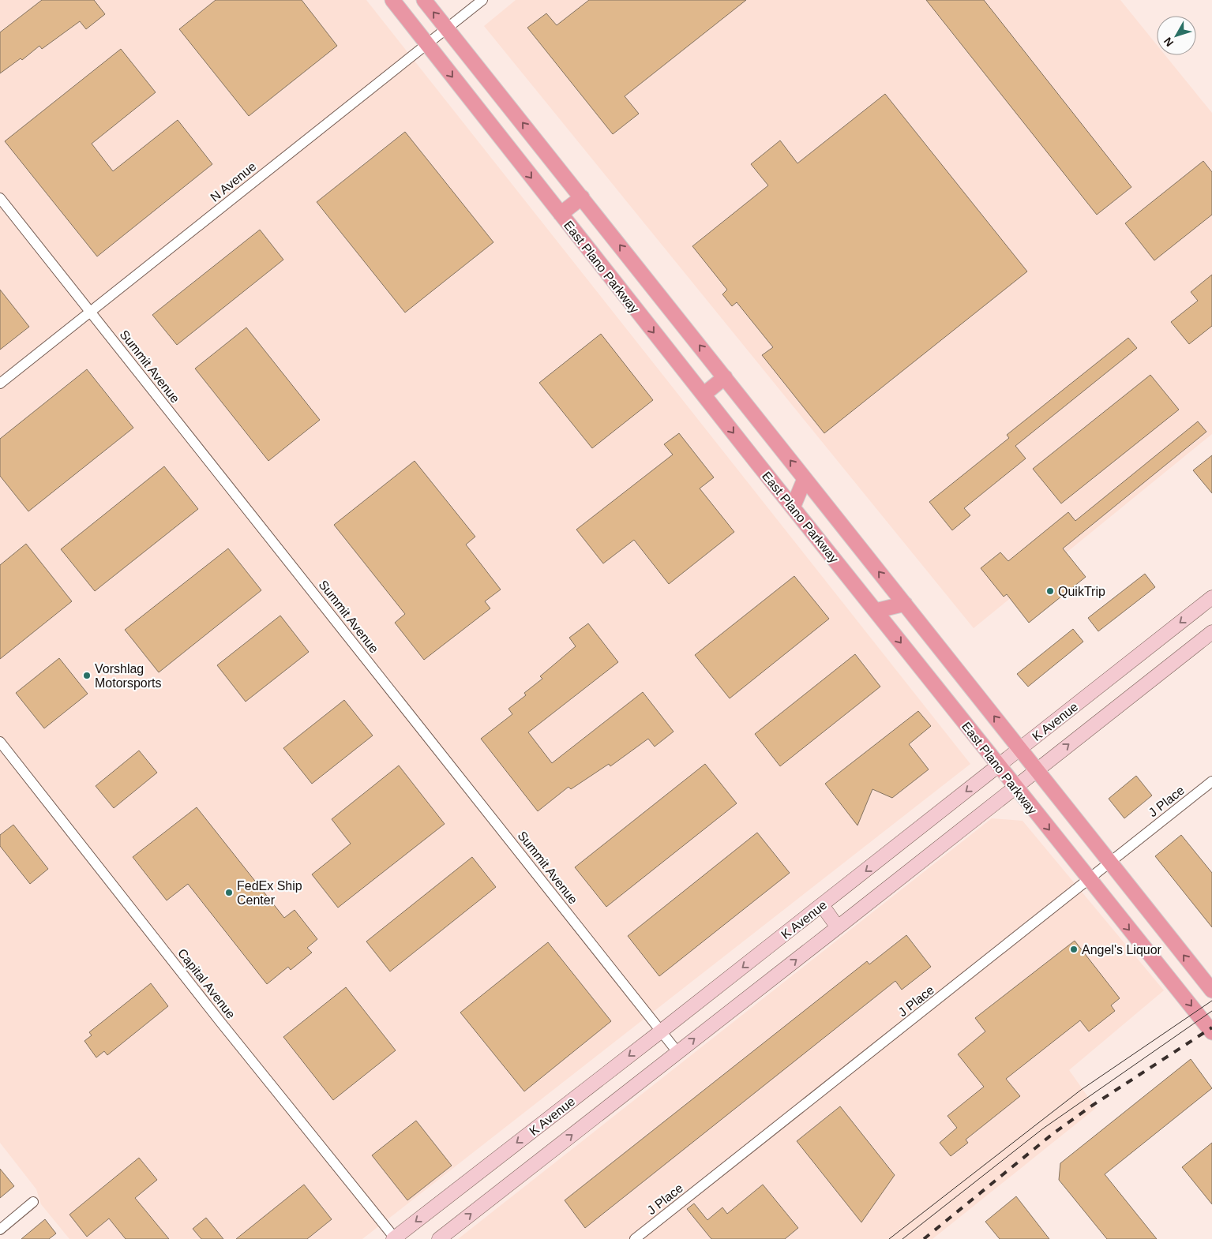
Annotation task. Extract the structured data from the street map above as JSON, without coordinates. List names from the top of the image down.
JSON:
{
  "streets": {
    "main road": ["East Plano Parkway", "K Avenue"],
    "street": [
      "N Avenue",
      "Summit Avenue",
      "J Place",
      "Capital Avenue"
    ]
  },
  "crossings": [
    ["N Avenue", "East Plano Parkway"],
    ["N Avenue", "Summit Avenue"],
    ["East Plano Parkway", "K Avenue"],
    ["East Plano Parkway", "J Place"],
    ["Summit Avenue", "K Avenue"],
    ["K Avenue", "Capital Avenue"]
  ],
  "places": [
    "QuikTrip",
    "Vorshlag Motorsports",
    "FedEx Ship Center",
    "Angel's Liquor"
  ],
  "north": "bottom left"
}
